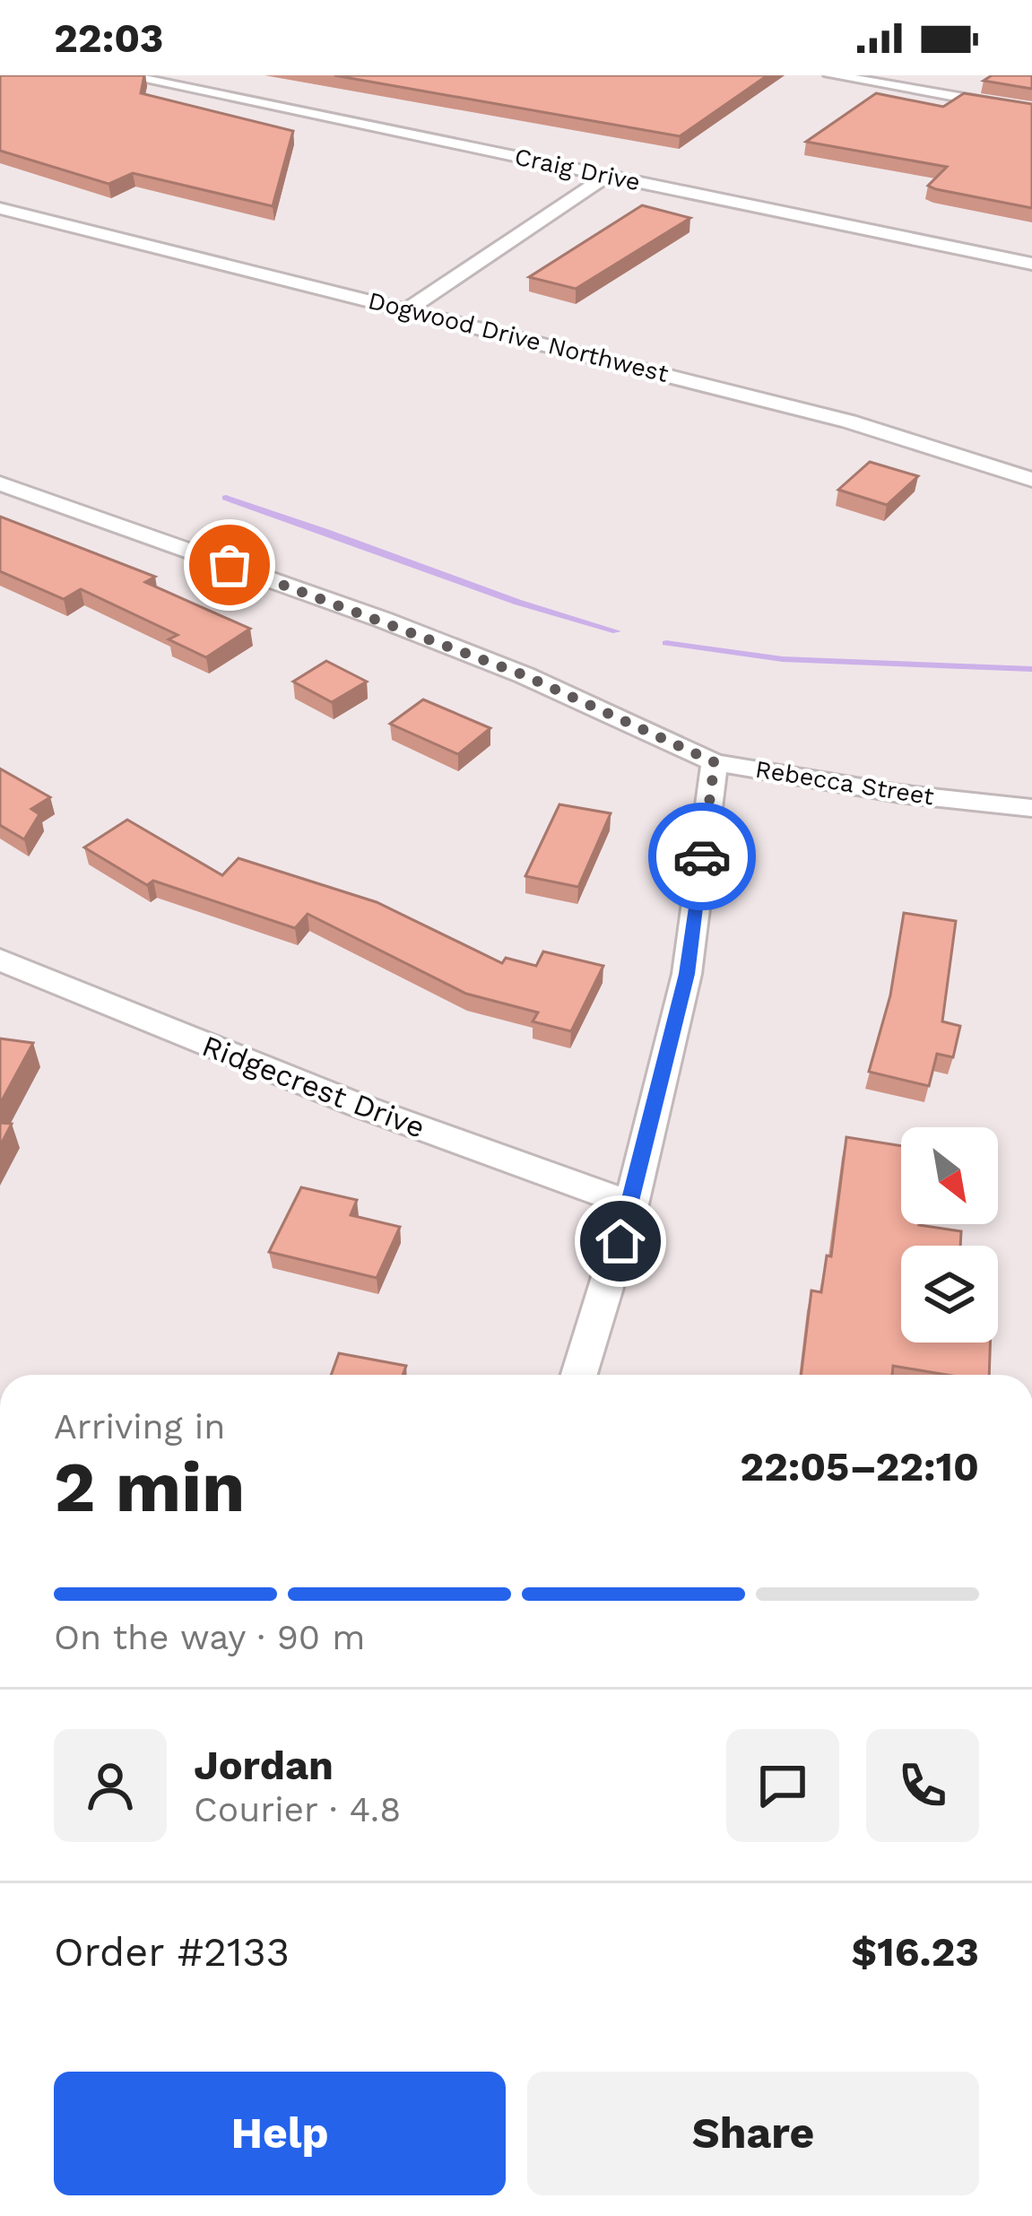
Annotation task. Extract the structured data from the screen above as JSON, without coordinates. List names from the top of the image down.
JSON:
{
  "streets": {
    "street": [
      "Craig Drive",
      "Dogwood Drive Northwest",
      "Rebecca Street",
      "Ridgecrest Drive"
    ]
  },
  "north": "bottom right",
  "page": {
    "status": "22:03",
    "heading": ["2 min", "Arriving in", "22:05–22:10"],
    "panel": [
      "Jordan",
      "Courier · 4.8",
      "Order #2133",
      "$16.23"
    ],
    "bar": "On the way · 90 m",
    "buttons": ["Help", "Share"]
  }
}
